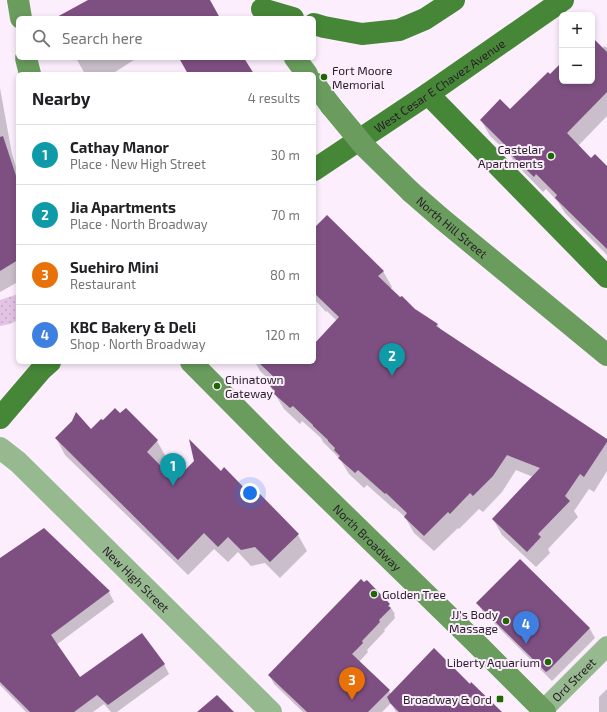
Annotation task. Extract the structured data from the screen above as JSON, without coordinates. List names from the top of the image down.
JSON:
{
  "streets": {
    "main road": ["West Cesar E Chavez Avenue", "North Hill Street", "North Broadway"],
    "street": ["New High Street", "Ord Street"]
  },
  "crossings": [
    ["North Broadway", "Ord Street"]
  ],
  "places": {
    "other": [
      "Fort Moore Memorial",
      "Castelar Apartments",
      "Chinatown Gateway",
      "Golden Tree",
      "JJ's Body Massage",
      "Liberty Aquarium"
    ],
    "transit": ["Broadway & Ord"]
  },
  "page": {
    "map_buttons": ["+", "−"],
    "search": "Search here",
    "heading": ["Nearby", "4 results"],
    "list": [
      {
        "mark": "1",
        "name": "Cathay Manor",
        "note": "Place · New High Street",
        "value": "30 m"
      },
      {
        "mark": "2",
        "name": "Jia Apartments",
        "note": "Place · North Broadway",
        "value": "70 m"
      },
      {
        "mark": "3",
        "name": "Suehiro Mini",
        "note": "Restaurant",
        "value": "80 m"
      },
      {
        "mark": "4",
        "name": "KBC Bakery & Deli",
        "note": "Shop · North Broadway",
        "value": "120 m"
      }
    ],
    "pins": [
      "2",
      "1",
      "4",
      "3"
    ]
  }
}
